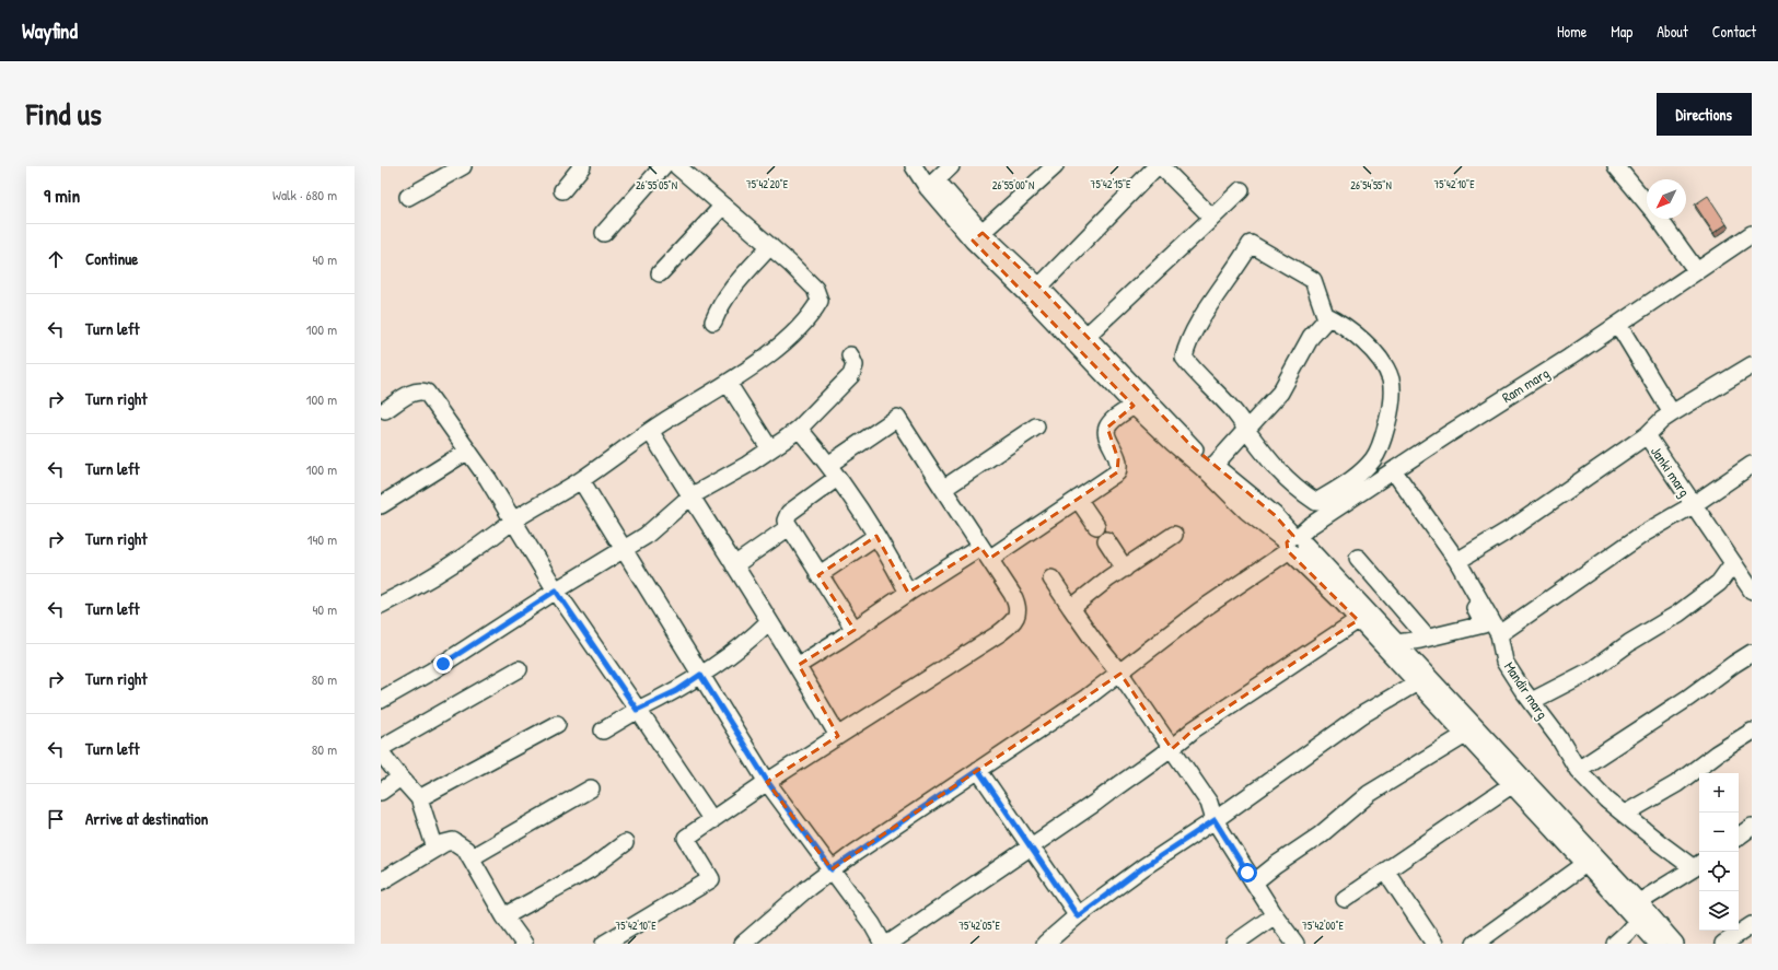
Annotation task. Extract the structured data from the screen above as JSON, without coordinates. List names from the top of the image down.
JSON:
{
  "streets": {
    "street": ["Ram marg", "Janki marg", "Mandir marg"]
  },
  "crossings": [
    ["Ram marg", "Mandir marg"]
  ],
  "north": "bottom left",
  "page": {
    "header": "Wayfind",
    "nav": [
      "Home",
      "Map",
      "About",
      "Contact"
    ],
    "title": "Find us",
    "buttons": "Directions",
    "heading": ["9 min", "Walk · 680 m"],
    "list": [
      ["Continue", "40 m"],
      ["Turn left", "100 m"],
      ["Turn right", "100 m"],
      ["Turn left", "100 m"],
      ["Turn right", "140 m"],
      ["Turn left", "40 m"],
      ["Turn right", "80 m"],
      ["Turn left", "80 m"],
      "Arrive at destination"
    ],
    "map_buttons": ["+", "−"]
  },
  "coordinates": [
    "75°42'20\"E",
    "75°42'15\"E",
    "75°42'10\"E",
    "26°55'05\"N",
    "26°55'00\"N",
    "26°54'55\"N",
    "75°42'05\"E",
    "75°42'00\"E"
  ]
}
